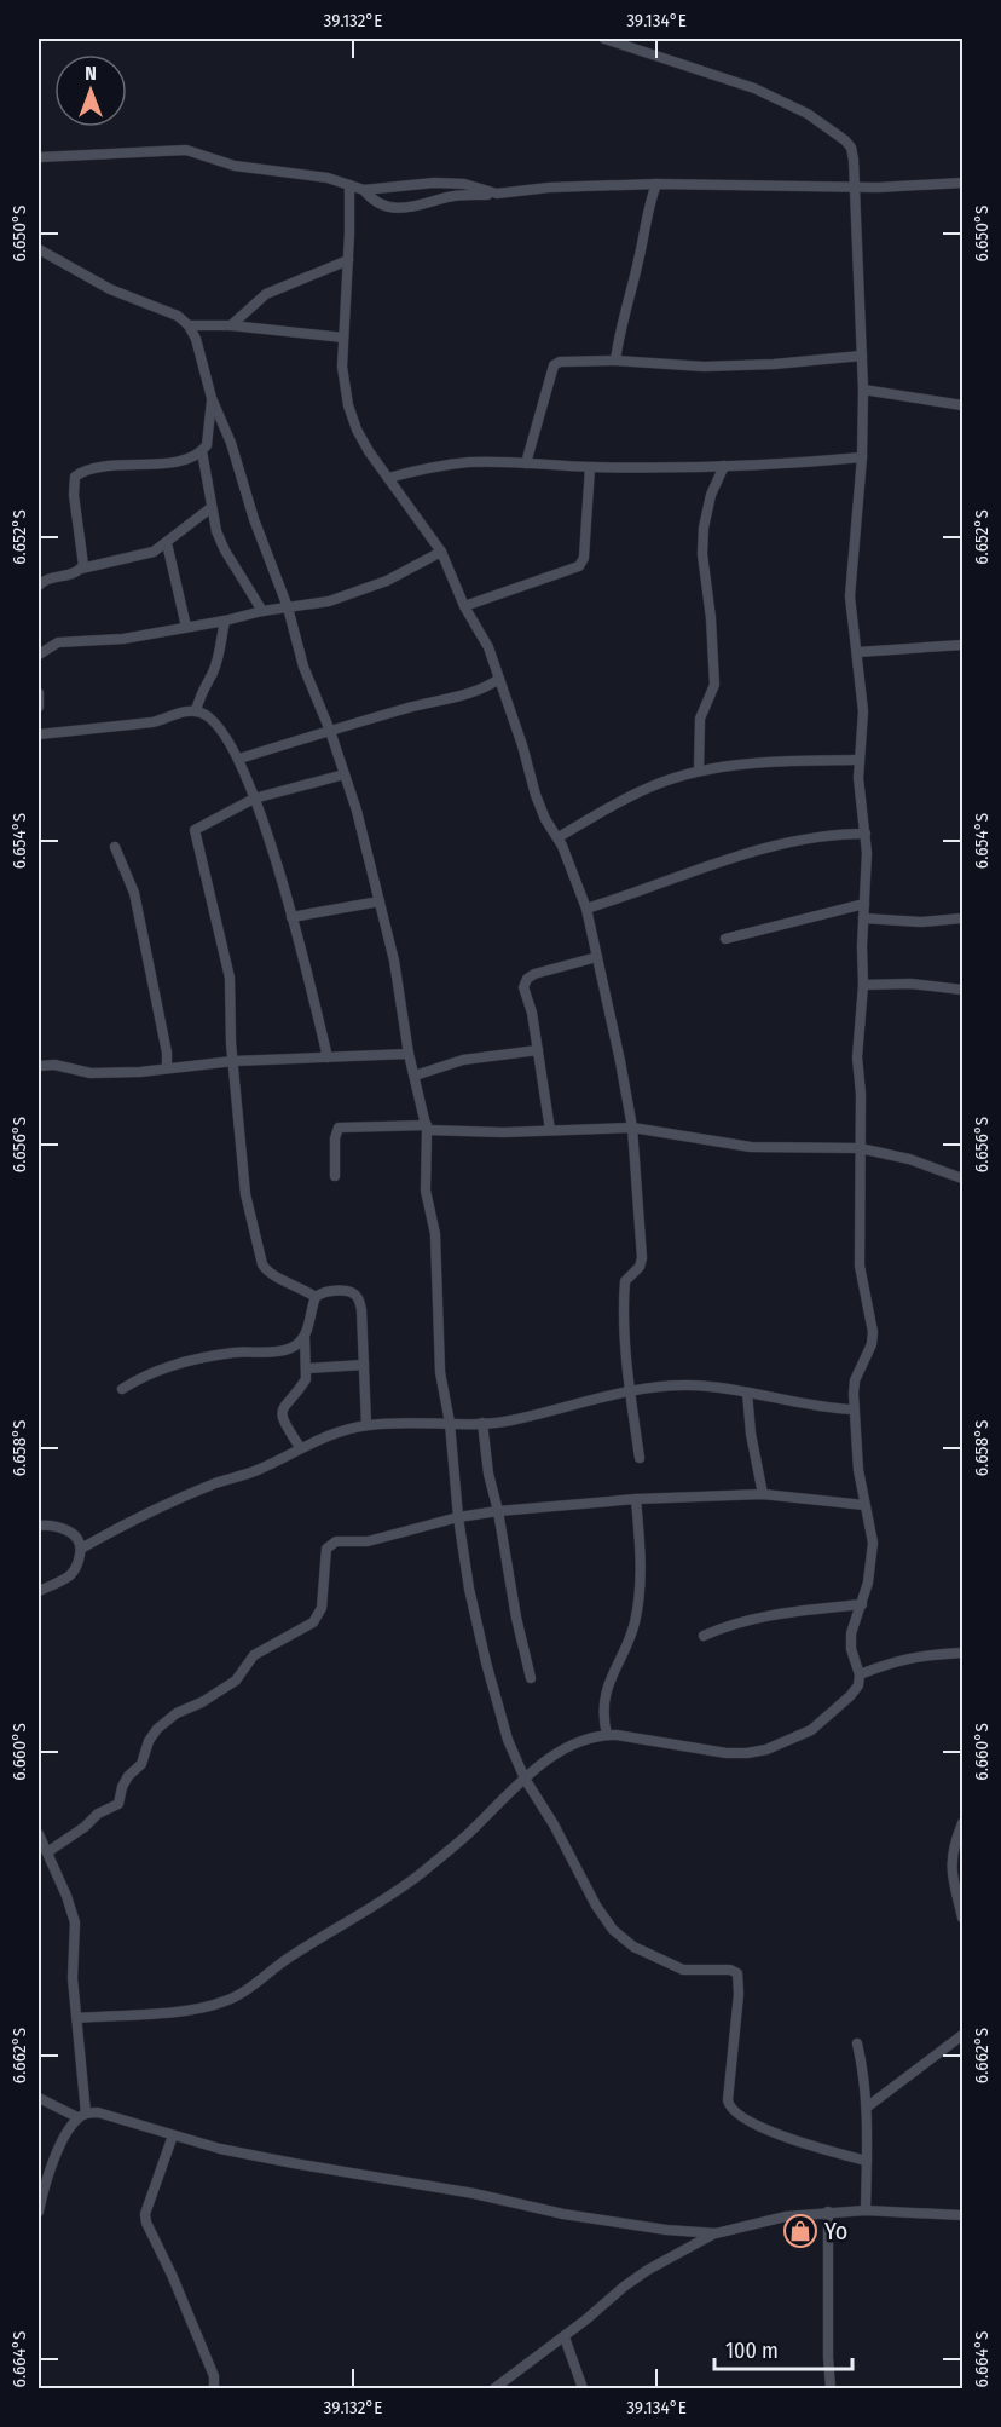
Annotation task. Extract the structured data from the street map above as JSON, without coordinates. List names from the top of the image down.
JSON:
{
  "places": {
    "shop": ["Yo"]
  },
  "scale_bar": "100 m",
  "north": "top",
  "coordinates": [
    "39.132°E",
    "39.134°E",
    "6.650°S",
    "6.652°S",
    "6.654°S",
    "6.656°S",
    "6.658°S",
    "6.660°S",
    "6.662°S",
    "6.664°S"
  ]
}
